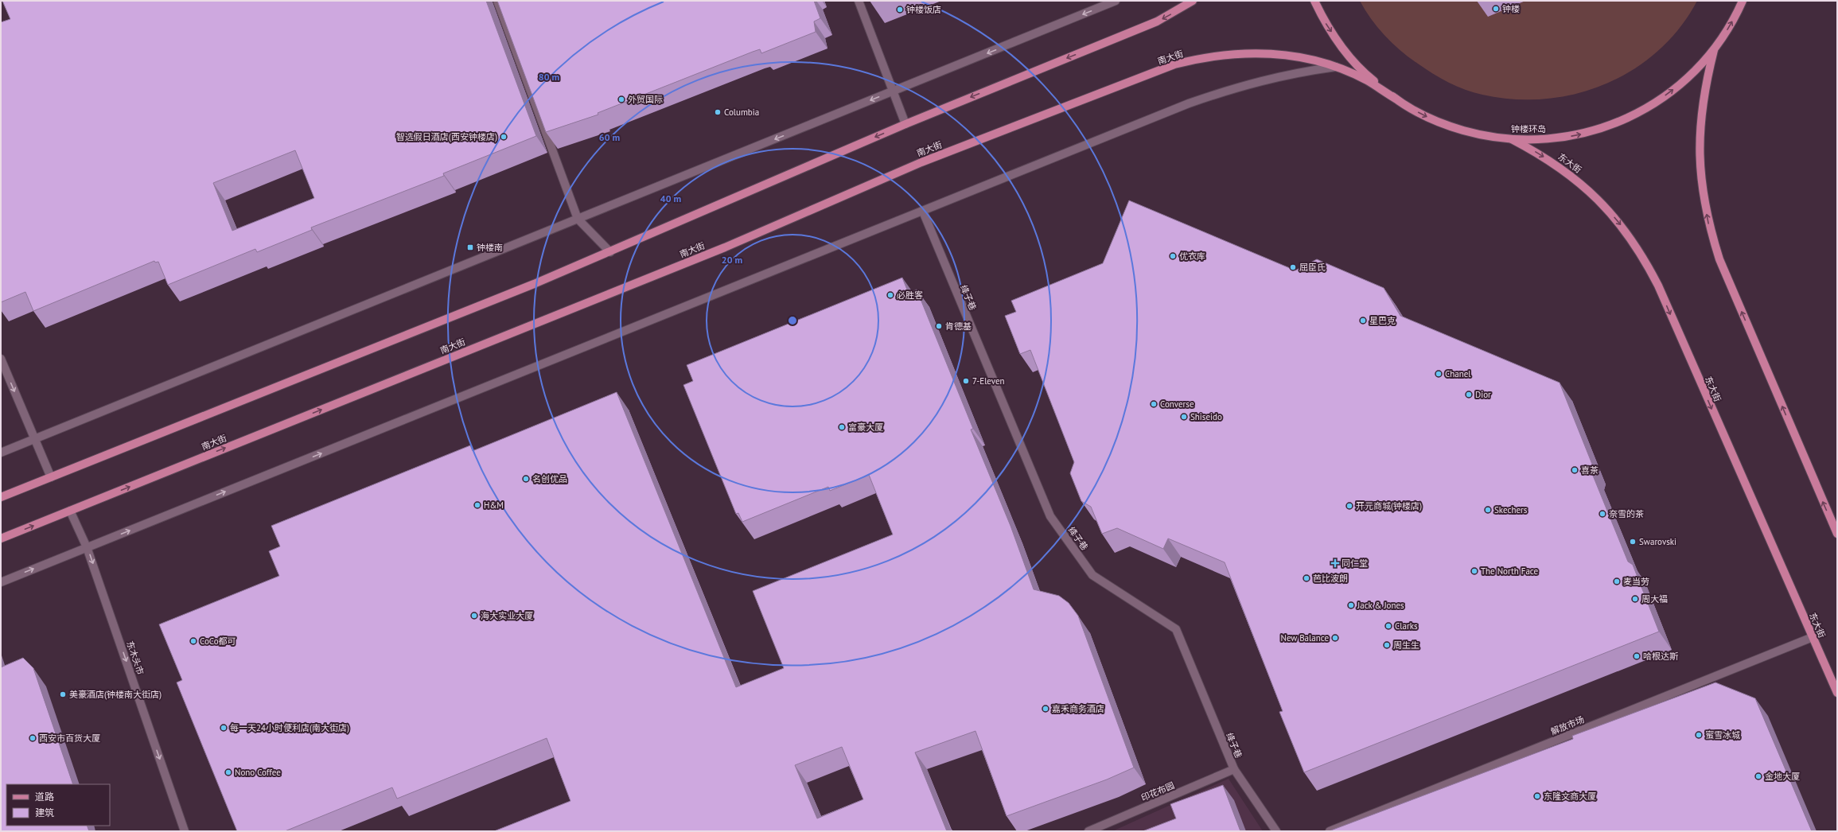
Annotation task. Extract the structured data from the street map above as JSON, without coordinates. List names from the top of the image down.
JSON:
{
  "streets": {
    "main road": ["南大街", "钟楼环岛", "东大街"],
    "street": [
      "绛子巷",
      "东木头市",
      "解放市场",
      "印花布园"
    ]
  },
  "crossings": [
    ["南大街", "钟楼环岛"],
    ["南大街", "东木头市"],
    ["钟楼环岛", "东大街"],
    ["东大街", "解放市场"],
    ["绛子巷", "印花布园"]
  ],
  "one_way": ["东木头市"],
  "places": {
    "other": [
      "钟楼",
      "钟楼饭店",
      "外贸国际",
      "Columbia",
      "智选假日酒店(西安钟楼店)",
      "优衣库",
      "屈臣氏",
      "必胜客",
      "星巴克",
      "肯德基",
      "Chanel",
      "7-Eleven",
      "Dior",
      "Converse",
      "Shiseido",
      "富豪大厦",
      "喜茶",
      "名创优品",
      "H&M",
      "开元商城(钟楼店)",
      "Skechers",
      "奈雪的茶",
      "Swarovski",
      "The North Face",
      "芭比波朗",
      "麦当劳",
      "周大福",
      "Jack & Jones",
      "海大实业大厦",
      "Clarks",
      "New Balance",
      "CoCo都可",
      "周生生",
      "哈根达斯",
      "美豪酒店(钟楼南大街店)",
      "嘉禾商务酒店",
      "每一天24小时便利店(南大街店)",
      "蜜雪冰城",
      "西安市百货大厦",
      "Nono Coffee",
      "金地大厦",
      "东隆文商大厦"
    ],
    "transit": ["钟楼南"],
    "health": ["同仁堂"]
  },
  "legend": ["道路", "建筑"],
  "rings": [
    "80 m",
    "60 m",
    "40 m",
    "20 m"
  ]
}
